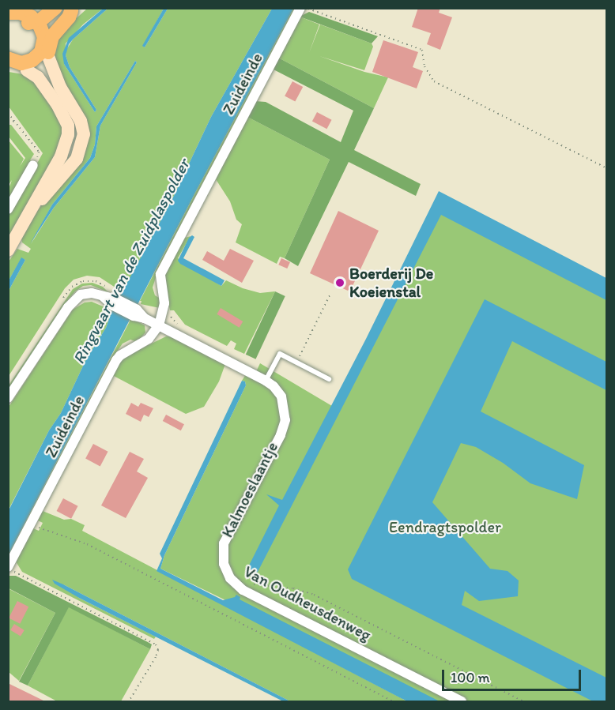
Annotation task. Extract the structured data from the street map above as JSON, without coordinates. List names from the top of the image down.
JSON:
{
  "streets": {
    "street": ["Zuideinde", "Van Oudheusdenweg"]
  },
  "crossings": [
    ["Zuideinde", "Van Oudheusdenweg"]
  ],
  "water": ["Ringvaart van de Zuidplaspolder"],
  "parks": ["Eendragtspolder"],
  "places": ["Boerderij De Koeienstal"],
  "scale_bar": "100 m"
}
